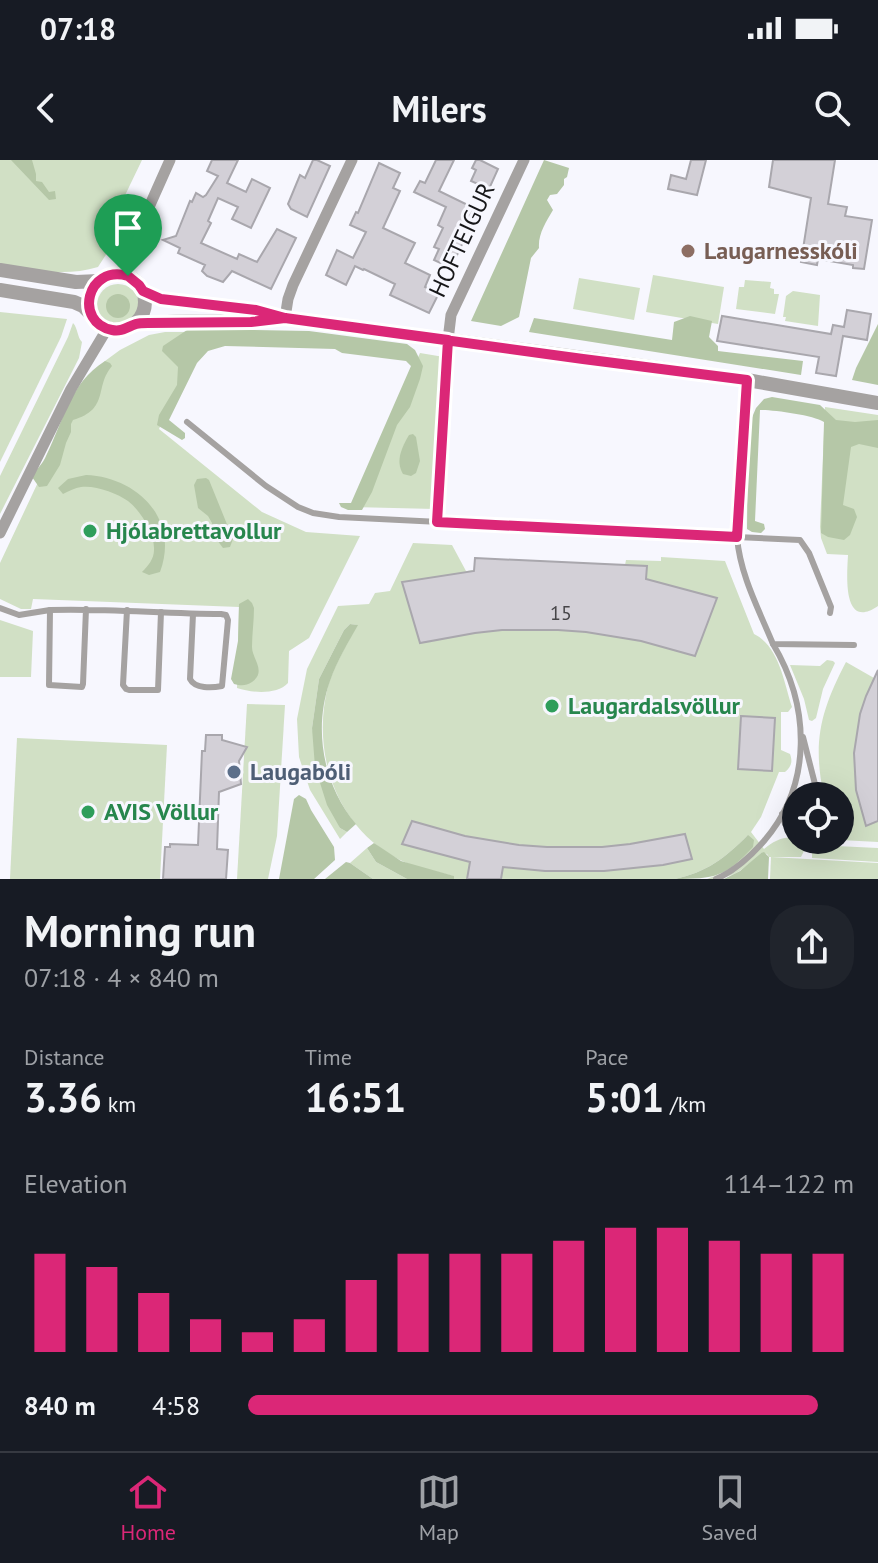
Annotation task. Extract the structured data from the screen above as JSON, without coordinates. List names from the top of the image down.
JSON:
{
  "streets": {
    "street": ["HOFTEIGUR"]
  },
  "places": [
    "Laugarnesskóli",
    "Hjólabrettavollur",
    "Laugardalsvöllur",
    "Laugabóli",
    "AVIS Völlur"
  ],
  "house_numbers": ["15"],
  "page": {
    "status": "07:18",
    "header": "Milers",
    "heading": ["Morning run", "07:18 · 4 × 840 m"],
    "stats": [
      ["Distance", "3.36 km"],
      ["Time", "16:51"],
      ["Pace", "5:01 /km"]
    ],
    "chart": ["Elevation", "114–122 m"],
    "list": [
      {
        "name": "840 m",
        "note": "4:58"
      }
    ],
    "tabs": ["Home", "Map", "Saved"]
  }
}
